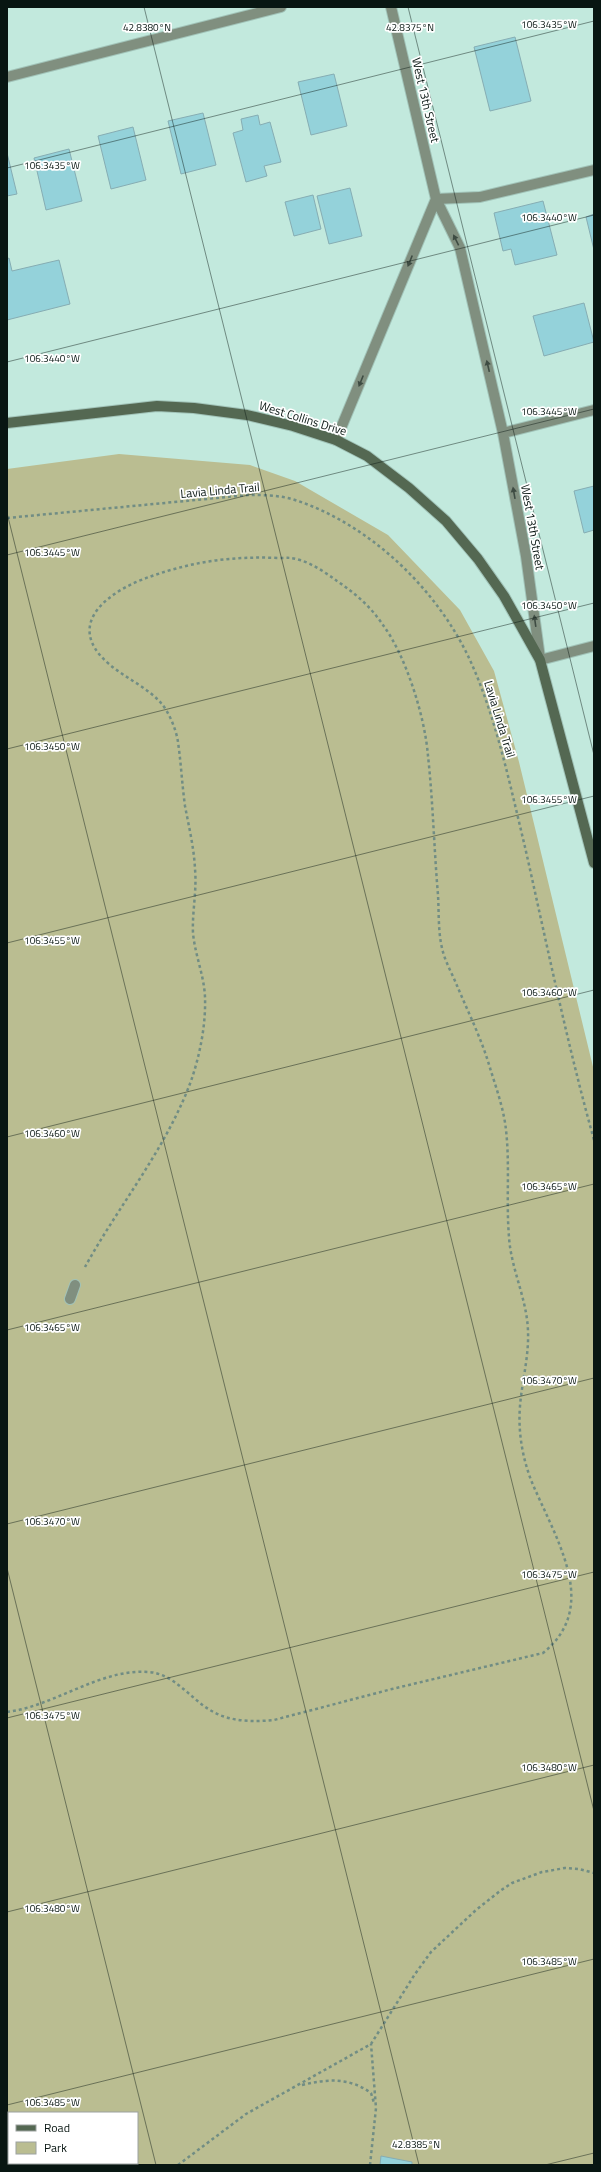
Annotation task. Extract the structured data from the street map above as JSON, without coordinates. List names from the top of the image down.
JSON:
{
  "streets": {
    "main road": ["West 13th Street", "West Collins Drive"],
    "path": ["Lavia Linda Trail"]
  },
  "crossings": [
    ["West 13th Street", "West Collins Drive"]
  ],
  "one_way": ["West 13th Street"],
  "legend": ["Road", "Park"],
  "coordinates": [
    "106.3435°W",
    "42.8380°N",
    "42.8375°N",
    "106.3440°W",
    "106.3445°W",
    "106.3450°W",
    "106.3455°W",
    "106.3460°W",
    "106.3465°W",
    "106.3470°W",
    "106.3475°W",
    "106.3480°W",
    "106.3485°W",
    "42.8385°N"
  ]
}
